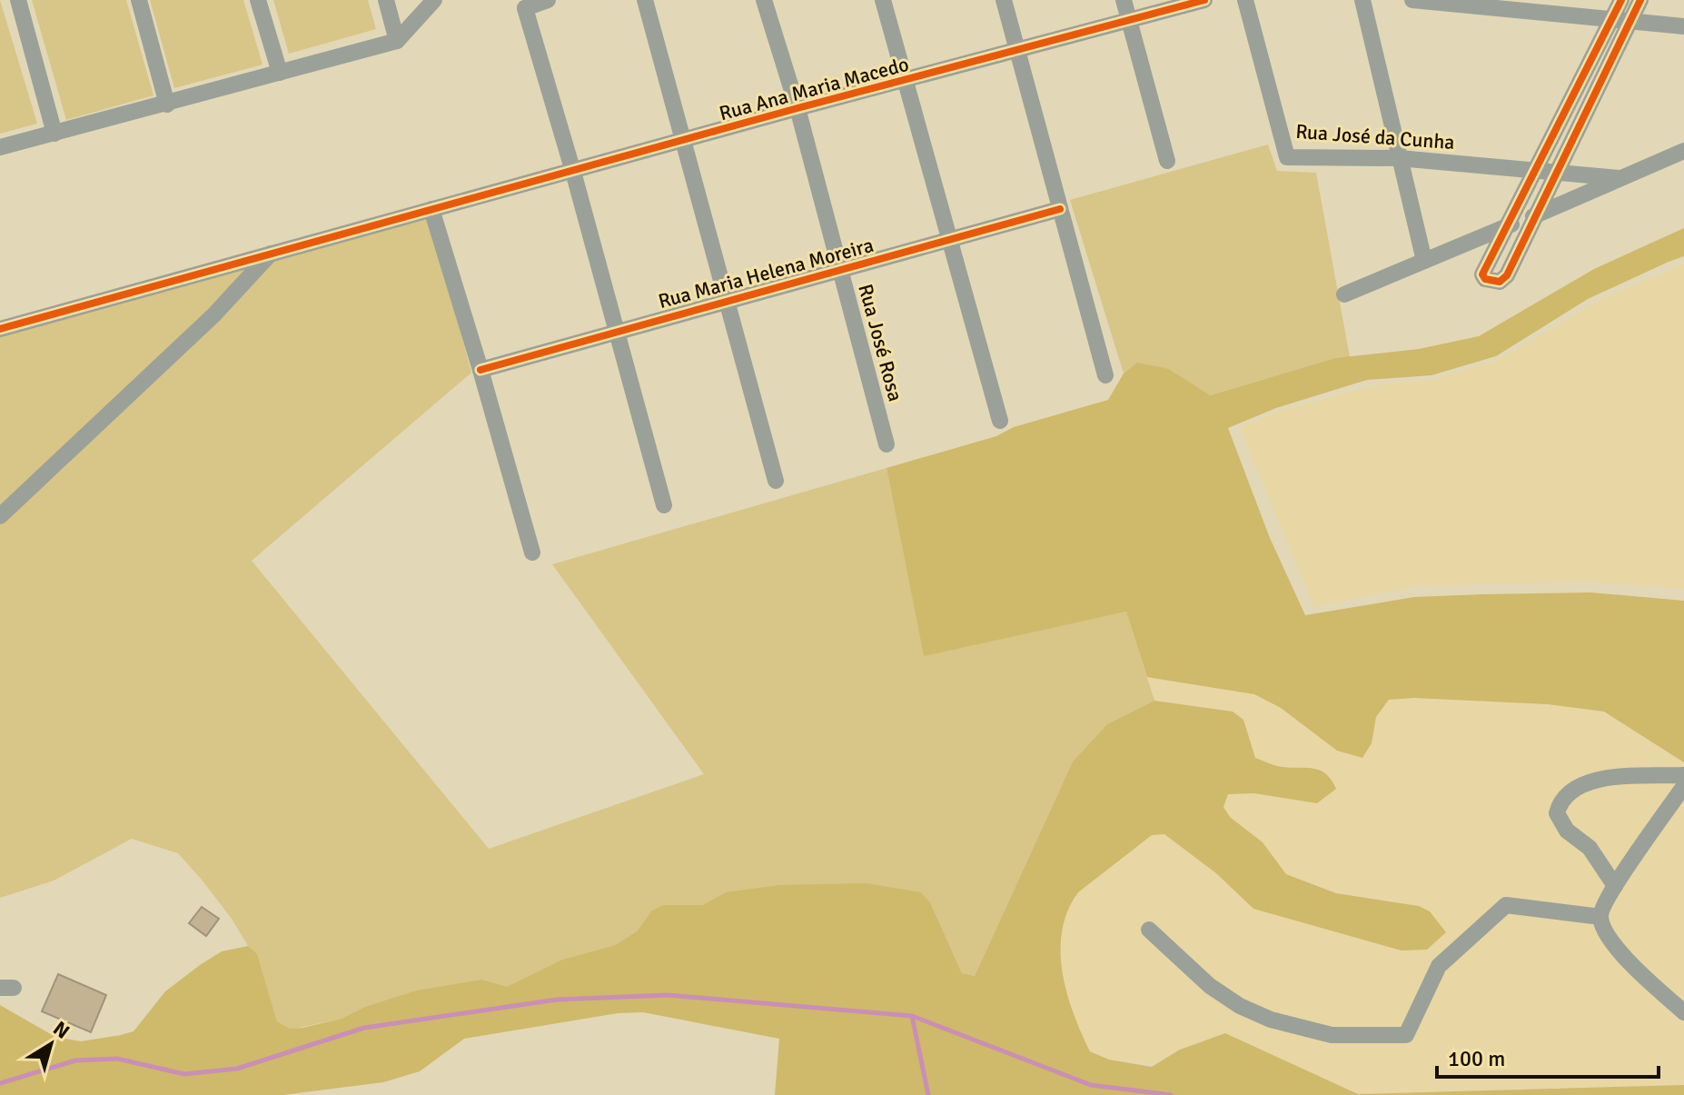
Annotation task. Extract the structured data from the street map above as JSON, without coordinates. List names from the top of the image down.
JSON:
{
  "streets": {
    "street": [
      "Rua Ana Maria Macedo",
      "Rua José da Cunha",
      "Rua Maria Helena Moreira",
      "Rua José Rosa"
    ]
  },
  "crossings": [
    ["Rua Ana Maria Macedo", "Rua José Rosa"],
    ["Rua Maria Helena Moreira", "Rua José Rosa"]
  ],
  "scale_bar": "100 m",
  "north": "top right"
}
